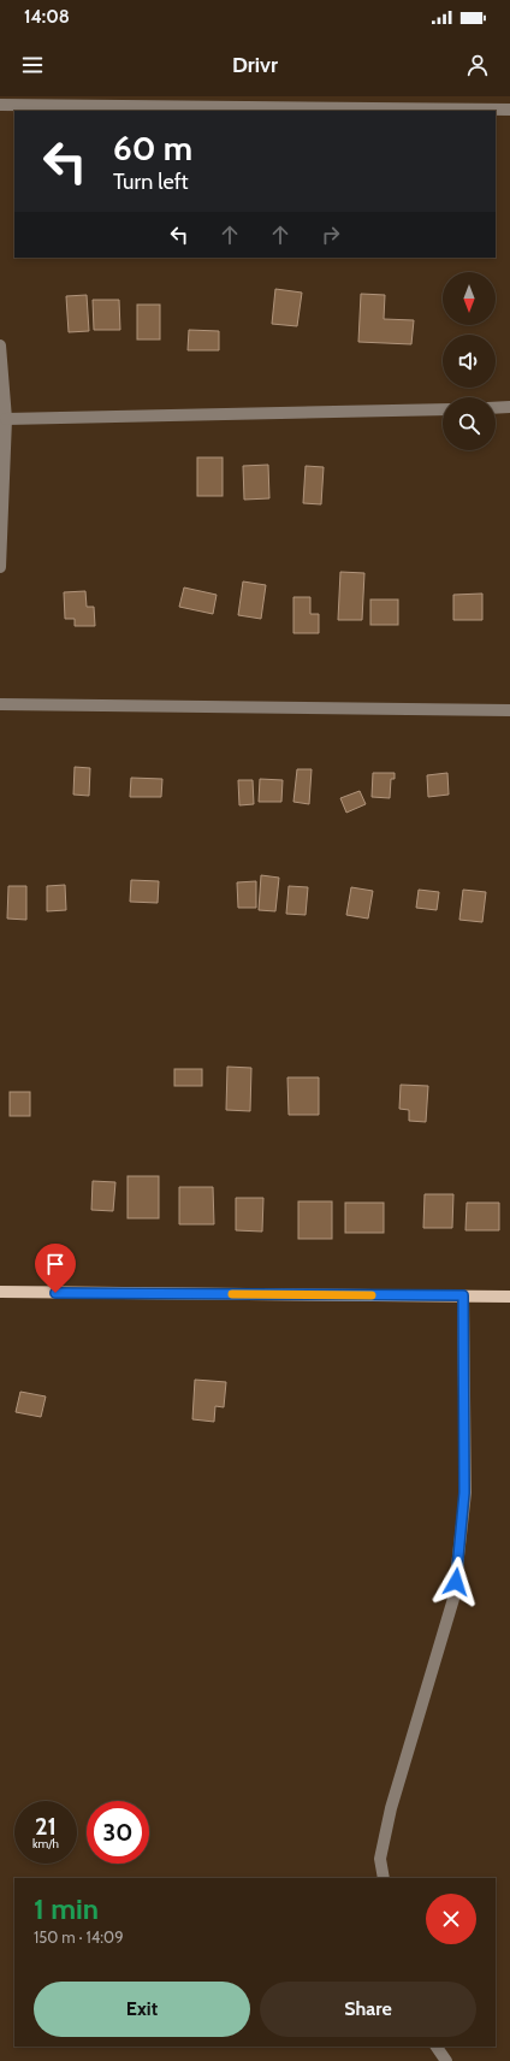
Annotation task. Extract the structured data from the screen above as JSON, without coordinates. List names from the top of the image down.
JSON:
{
  "north": "bottom",
  "page": {
    "status": "14:08",
    "header": "Drivr",
    "turn": ["60 m", "Turn left"],
    "speed": "21 km/h",
    "limit": "30",
    "heading": ["1 min", "150 m · 14:09"],
    "buttons": ["Exit", "Share"]
  }
}
